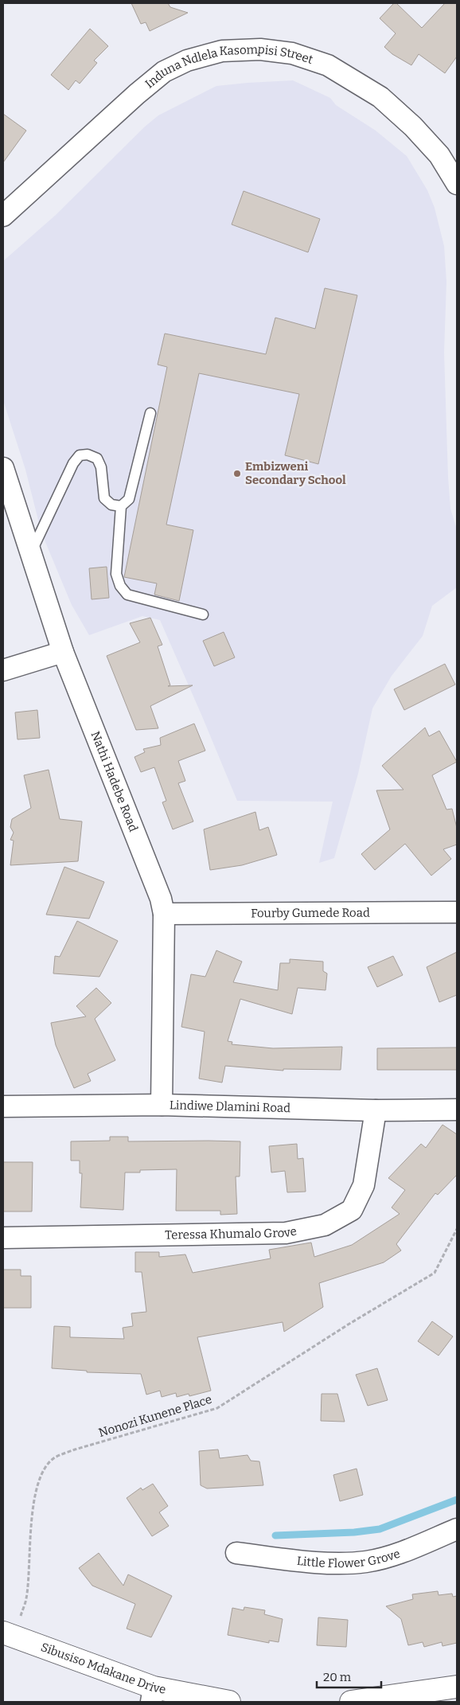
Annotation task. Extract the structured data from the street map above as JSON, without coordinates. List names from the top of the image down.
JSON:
{
  "streets": {
    "street": [
      "Induna Ndlela Kasompisi Street",
      "Nathi Hadebe Road",
      "Fourby Gumede Road",
      "Lindiwe Dlamini Road",
      "Teressa Khumalo Grove",
      "Little Flower Grove",
      "Sibusiso Mdakane Drive"
    ],
    "path": ["Nonozi Kunene Place"]
  },
  "crossings": [
    ["Nathi Hadebe Road", "Fourby Gumede Road"],
    ["Nathi Hadebe Road", "Lindiwe Dlamini Road"],
    ["Lindiwe Dlamini Road", "Teressa Khumalo Grove"],
    ["Nonozi Kunene Place", "Sibusiso Mdakane Drive"]
  ],
  "places": ["Embizweni Secondary School"],
  "scale_bar": "20 m"
}
